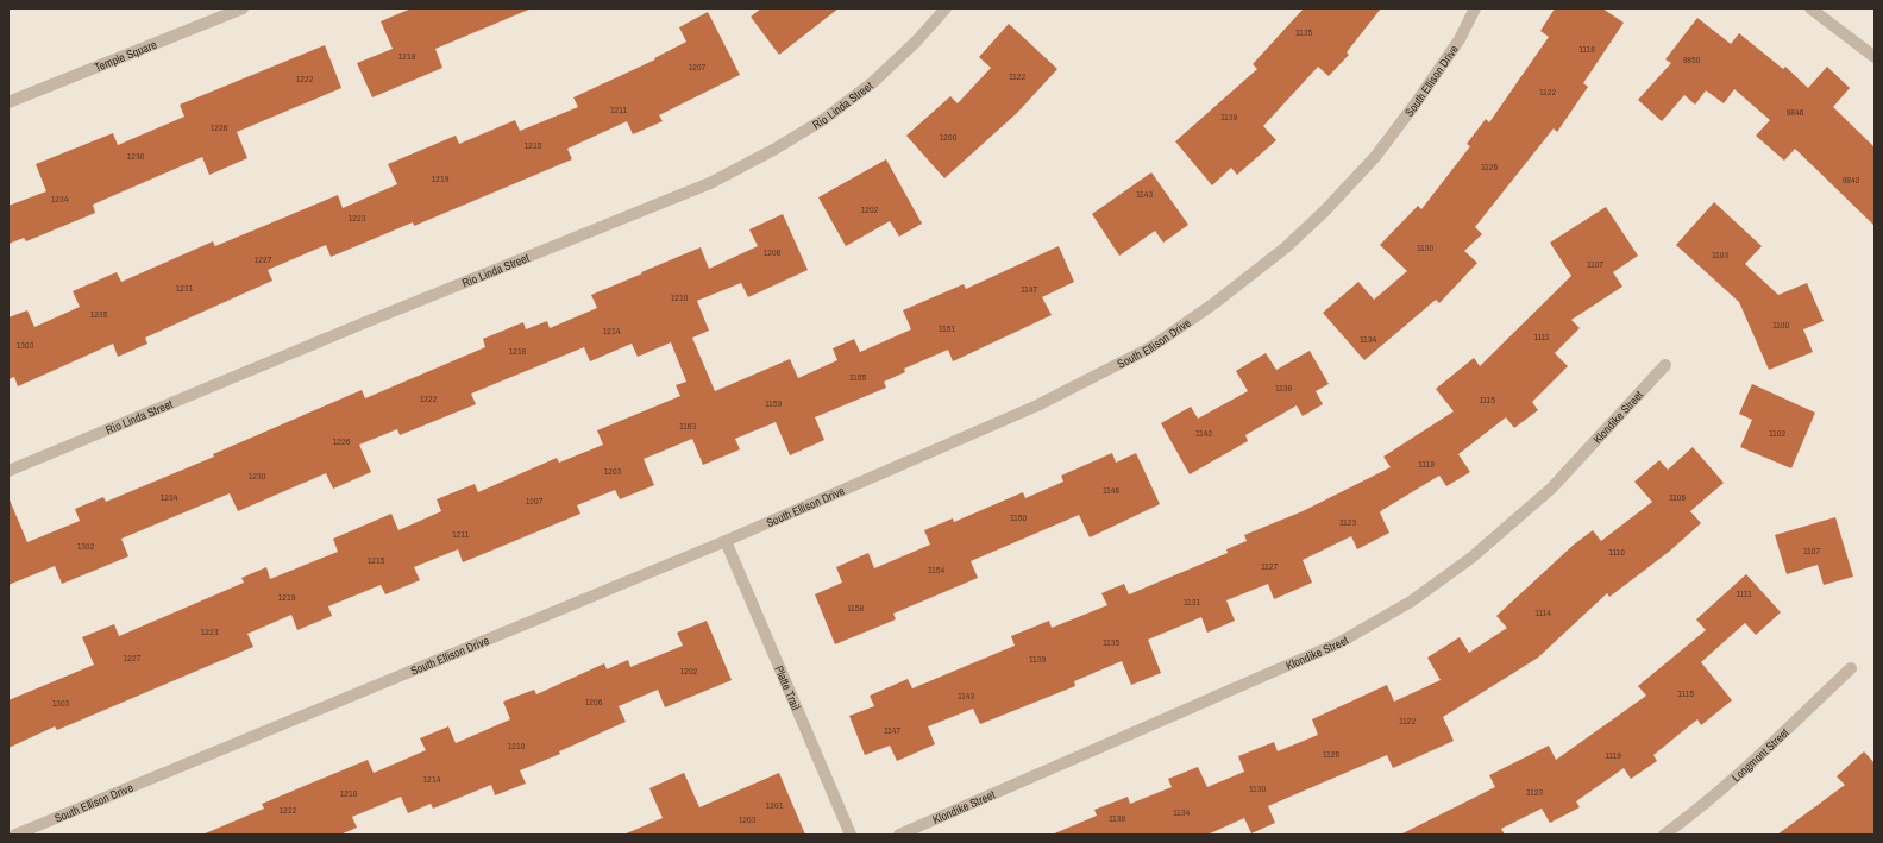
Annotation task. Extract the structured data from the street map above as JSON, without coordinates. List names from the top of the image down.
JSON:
{
  "streets": {
    "street": [
      "Temple Square",
      "South Ellison Drive",
      "Rio Linda Street",
      "Klondike Street",
      "Platte Trail",
      "Longmont Street"
    ]
  },
  "crossings": [
    ["South Ellison Drive", "Platte Trail"]
  ],
  "house_numbers": [
    "1135",
    "1118",
    "1218",
    "9850",
    "1207",
    "1122",
    "1222",
    "1122",
    "1211",
    "9846",
    "1139",
    "1226",
    "1200",
    "1215",
    "1230",
    "1126",
    "1219",
    "9842",
    "1143",
    "1234",
    "1202",
    "1223",
    "1130",
    "1206",
    "1103",
    "1227",
    "1107",
    "1231",
    "1147",
    "1210",
    "1235",
    "1100",
    "1151",
    "1214",
    "1111",
    "1134",
    "1303",
    "1218",
    "1155",
    "1138",
    "1222",
    "1115",
    "1159",
    "1163",
    "1142",
    "1102",
    "1226",
    "1119",
    "1203",
    "1230",
    "1146",
    "1234",
    "1106",
    "1207",
    "1150",
    "1123",
    "1211",
    "1302",
    "1107",
    "1110",
    "1215",
    "1127",
    "1154",
    "1111",
    "1219",
    "1131",
    "1158",
    "1114",
    "1223",
    "1135",
    "1227",
    "1139",
    "1202",
    "1115",
    "1143",
    "1206",
    "1303",
    "1122",
    "1147",
    "1210",
    "1126",
    "1119",
    "1214",
    "1130",
    "1123",
    "1218",
    "1201",
    "1222",
    "1134",
    "1138",
    "1203"
  ]
}
